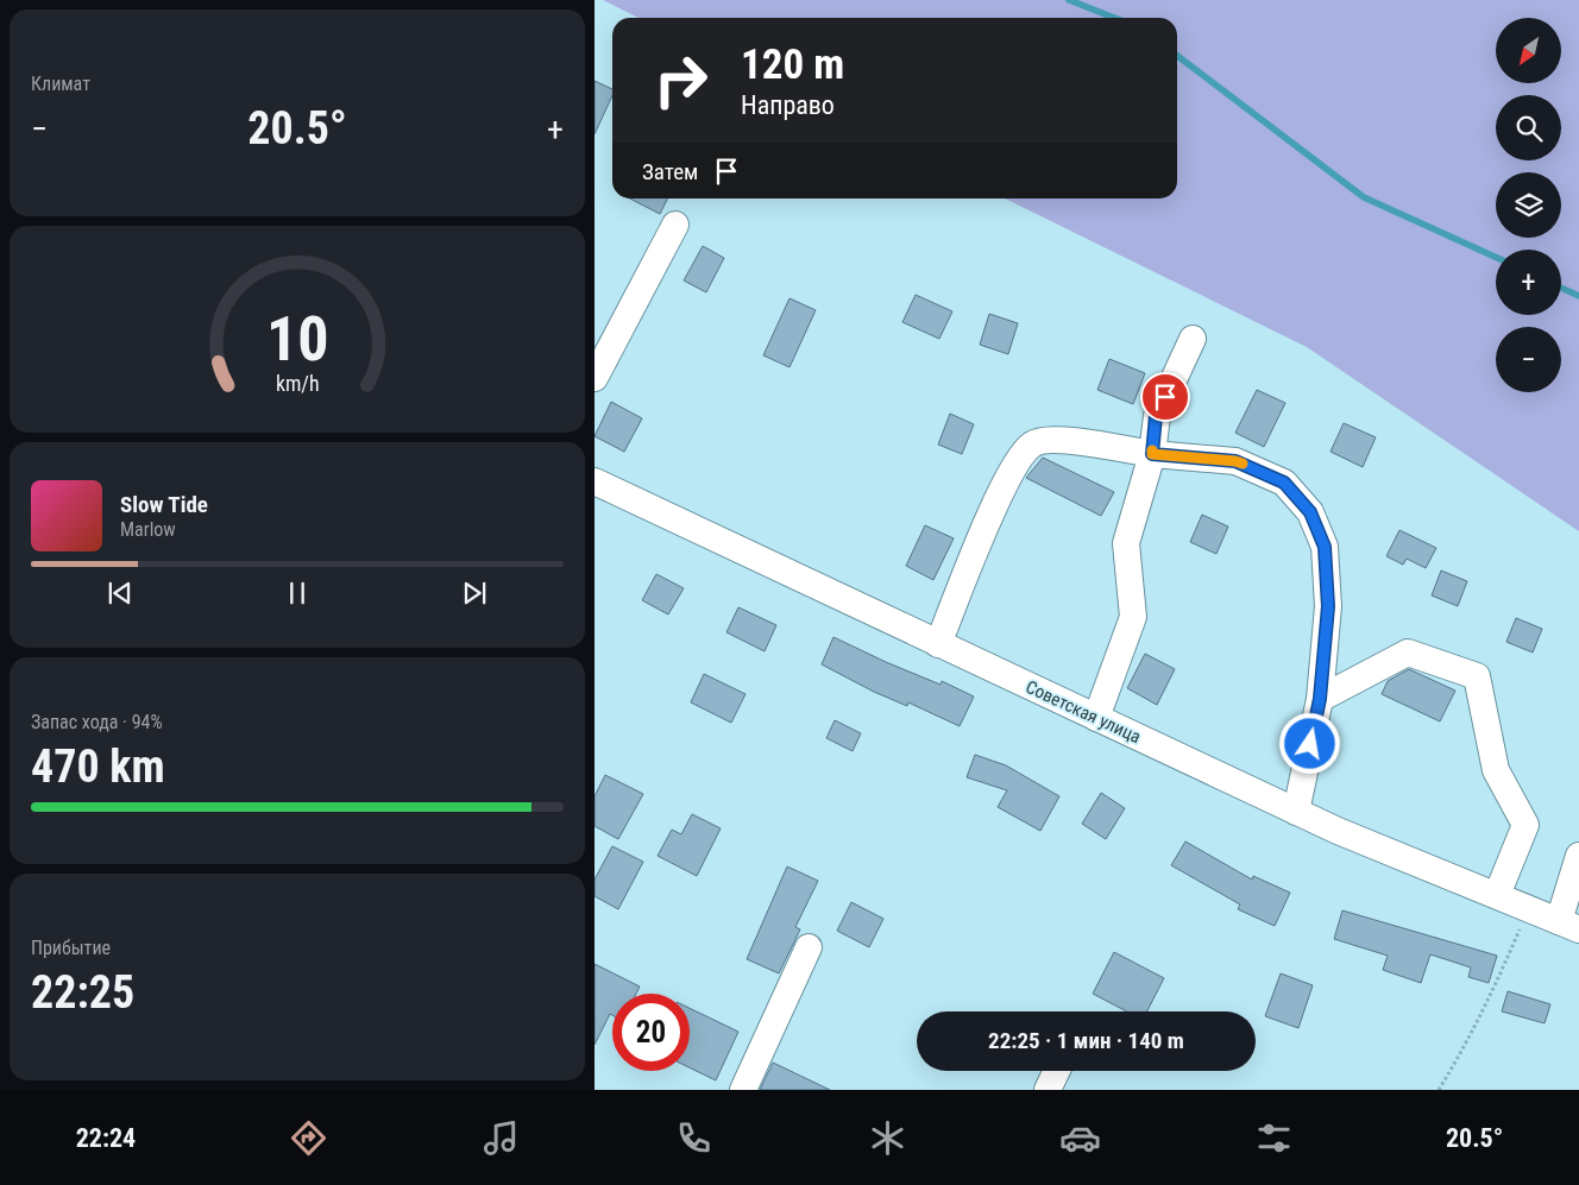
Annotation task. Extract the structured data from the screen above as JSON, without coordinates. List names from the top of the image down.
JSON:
{
  "streets": {
    "street": ["Советская улица"]
  },
  "north": "bottom left",
  "page": {
    "tile": [
      "Климат",
      ["Запас хода · 94%", "470 km"],
      ["Прибытие", "22:25"]
    ],
    "map_buttons": ["+", "−"],
    "turn": ["120 m", "Направо"],
    "heat": ["−", "20.5°", "+"],
    "then": "Затем",
    "song": ["Slow Tide", "Marlow"],
    "limit": "20",
    "trip": "22:25 · 1 мин · 140 m",
    "tabs": ["22:24", "20.5°"],
    "gauge": ["10", "km/h"]
  }
}
